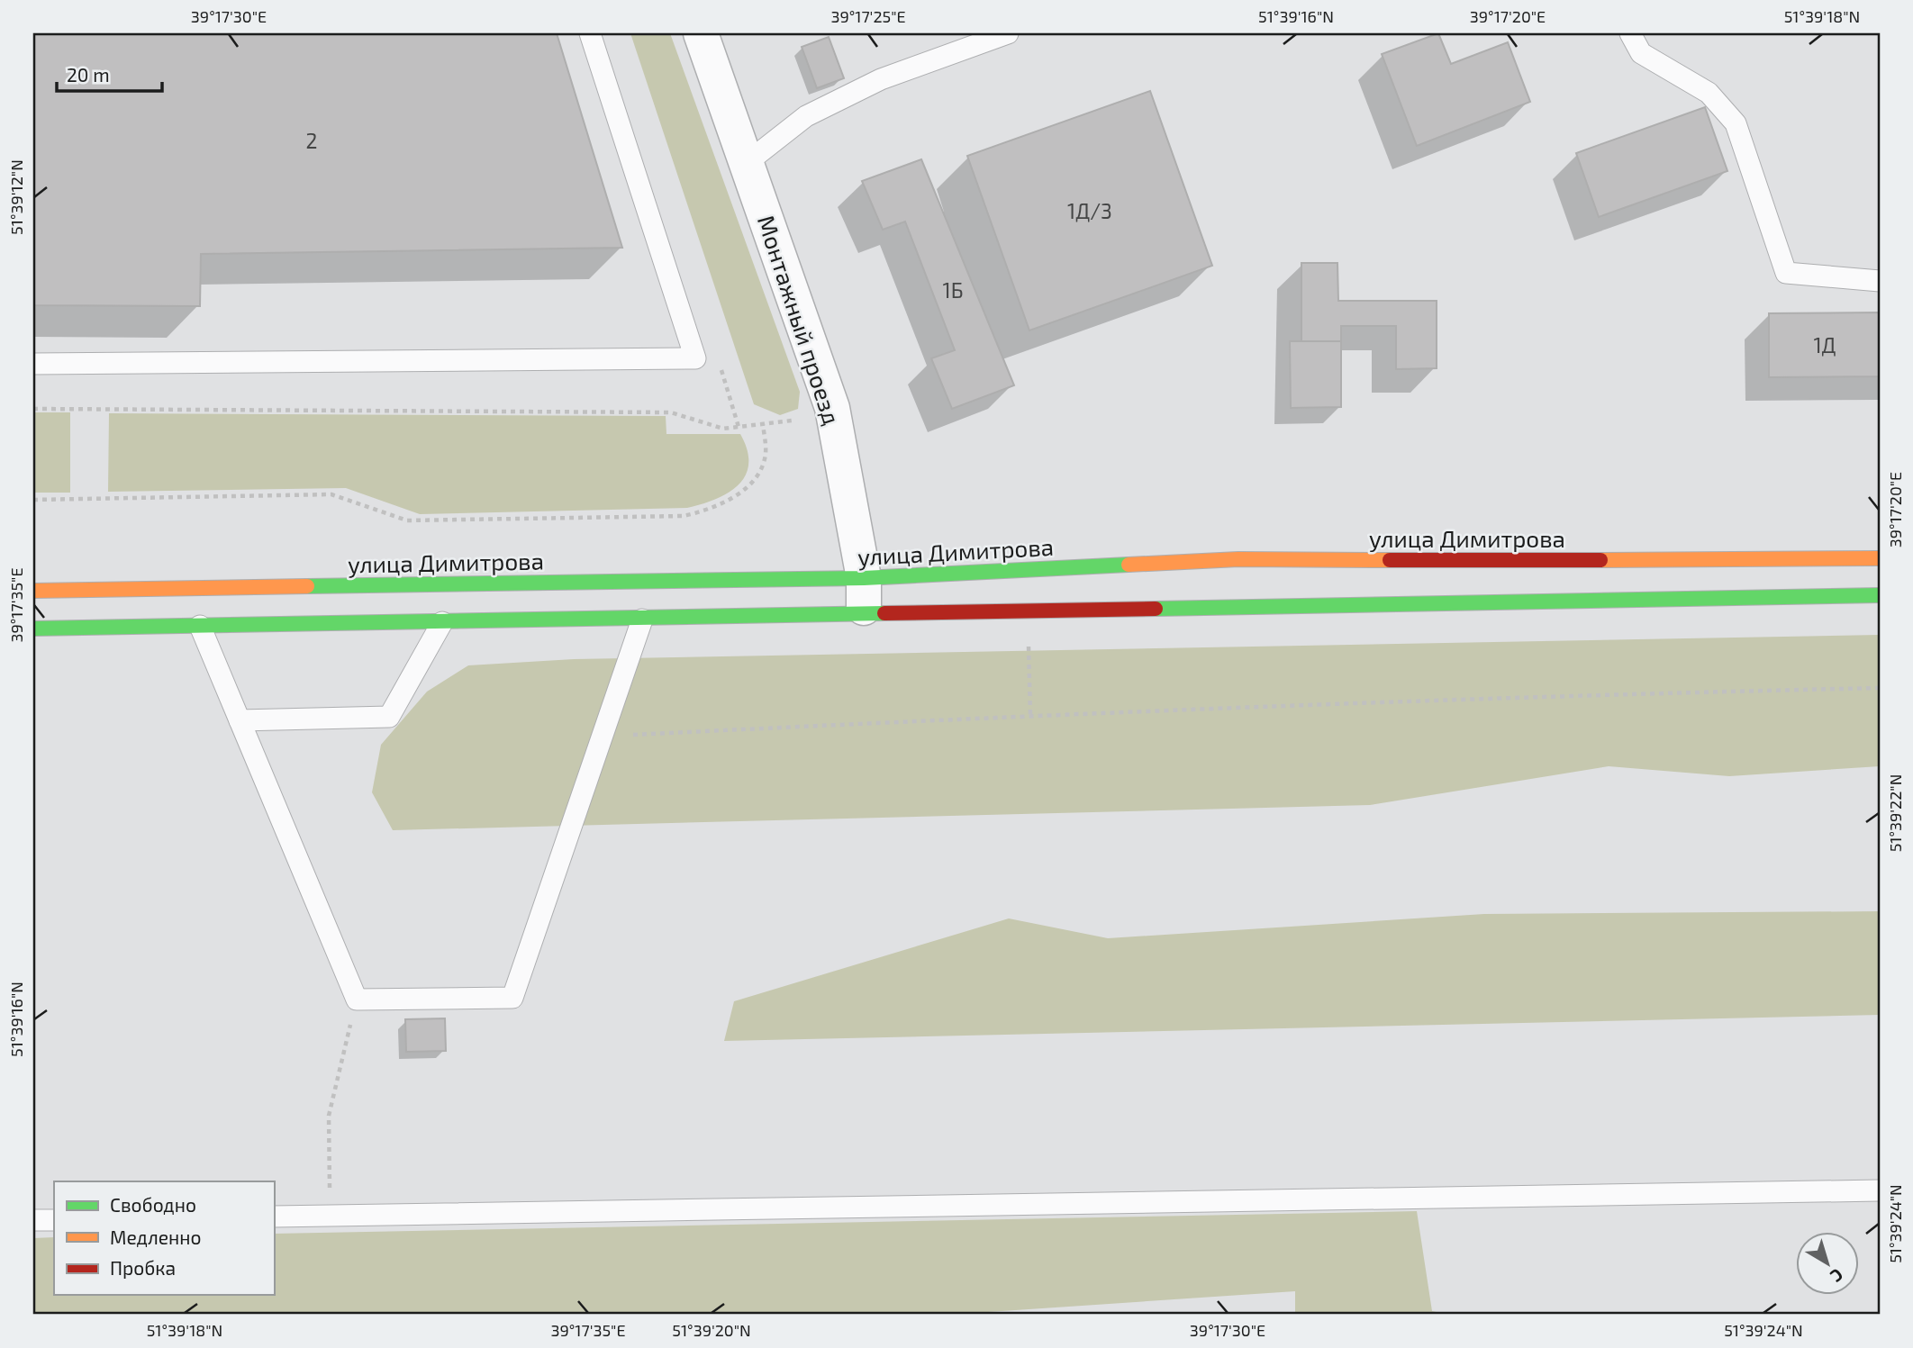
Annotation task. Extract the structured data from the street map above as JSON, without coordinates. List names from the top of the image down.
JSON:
{
  "streets": {
    "main road": ["улица Димитрова"],
    "street": ["Монтажный проезд"]
  },
  "crossings": [
    ["Монтажный проезд", "улица Димитрова"]
  ],
  "house_numbers": [
    "2",
    "1Д/3",
    "1Б",
    "1Д"
  ],
  "legend": ["Свободно", "Медленно", "Пробка"],
  "scale_bar": "20 m",
  "north": "bottom right",
  "coordinates": [
    "39°17'30\"E",
    "39°17'25\"E",
    "51°39'16\"N",
    "39°17'20\"E",
    "51°39'18\"N",
    "51°39'12\"N",
    "39°17'35\"E",
    "51°39'22\"N",
    "51°39'24\"N",
    "51°39'20\"N"
  ]
}
